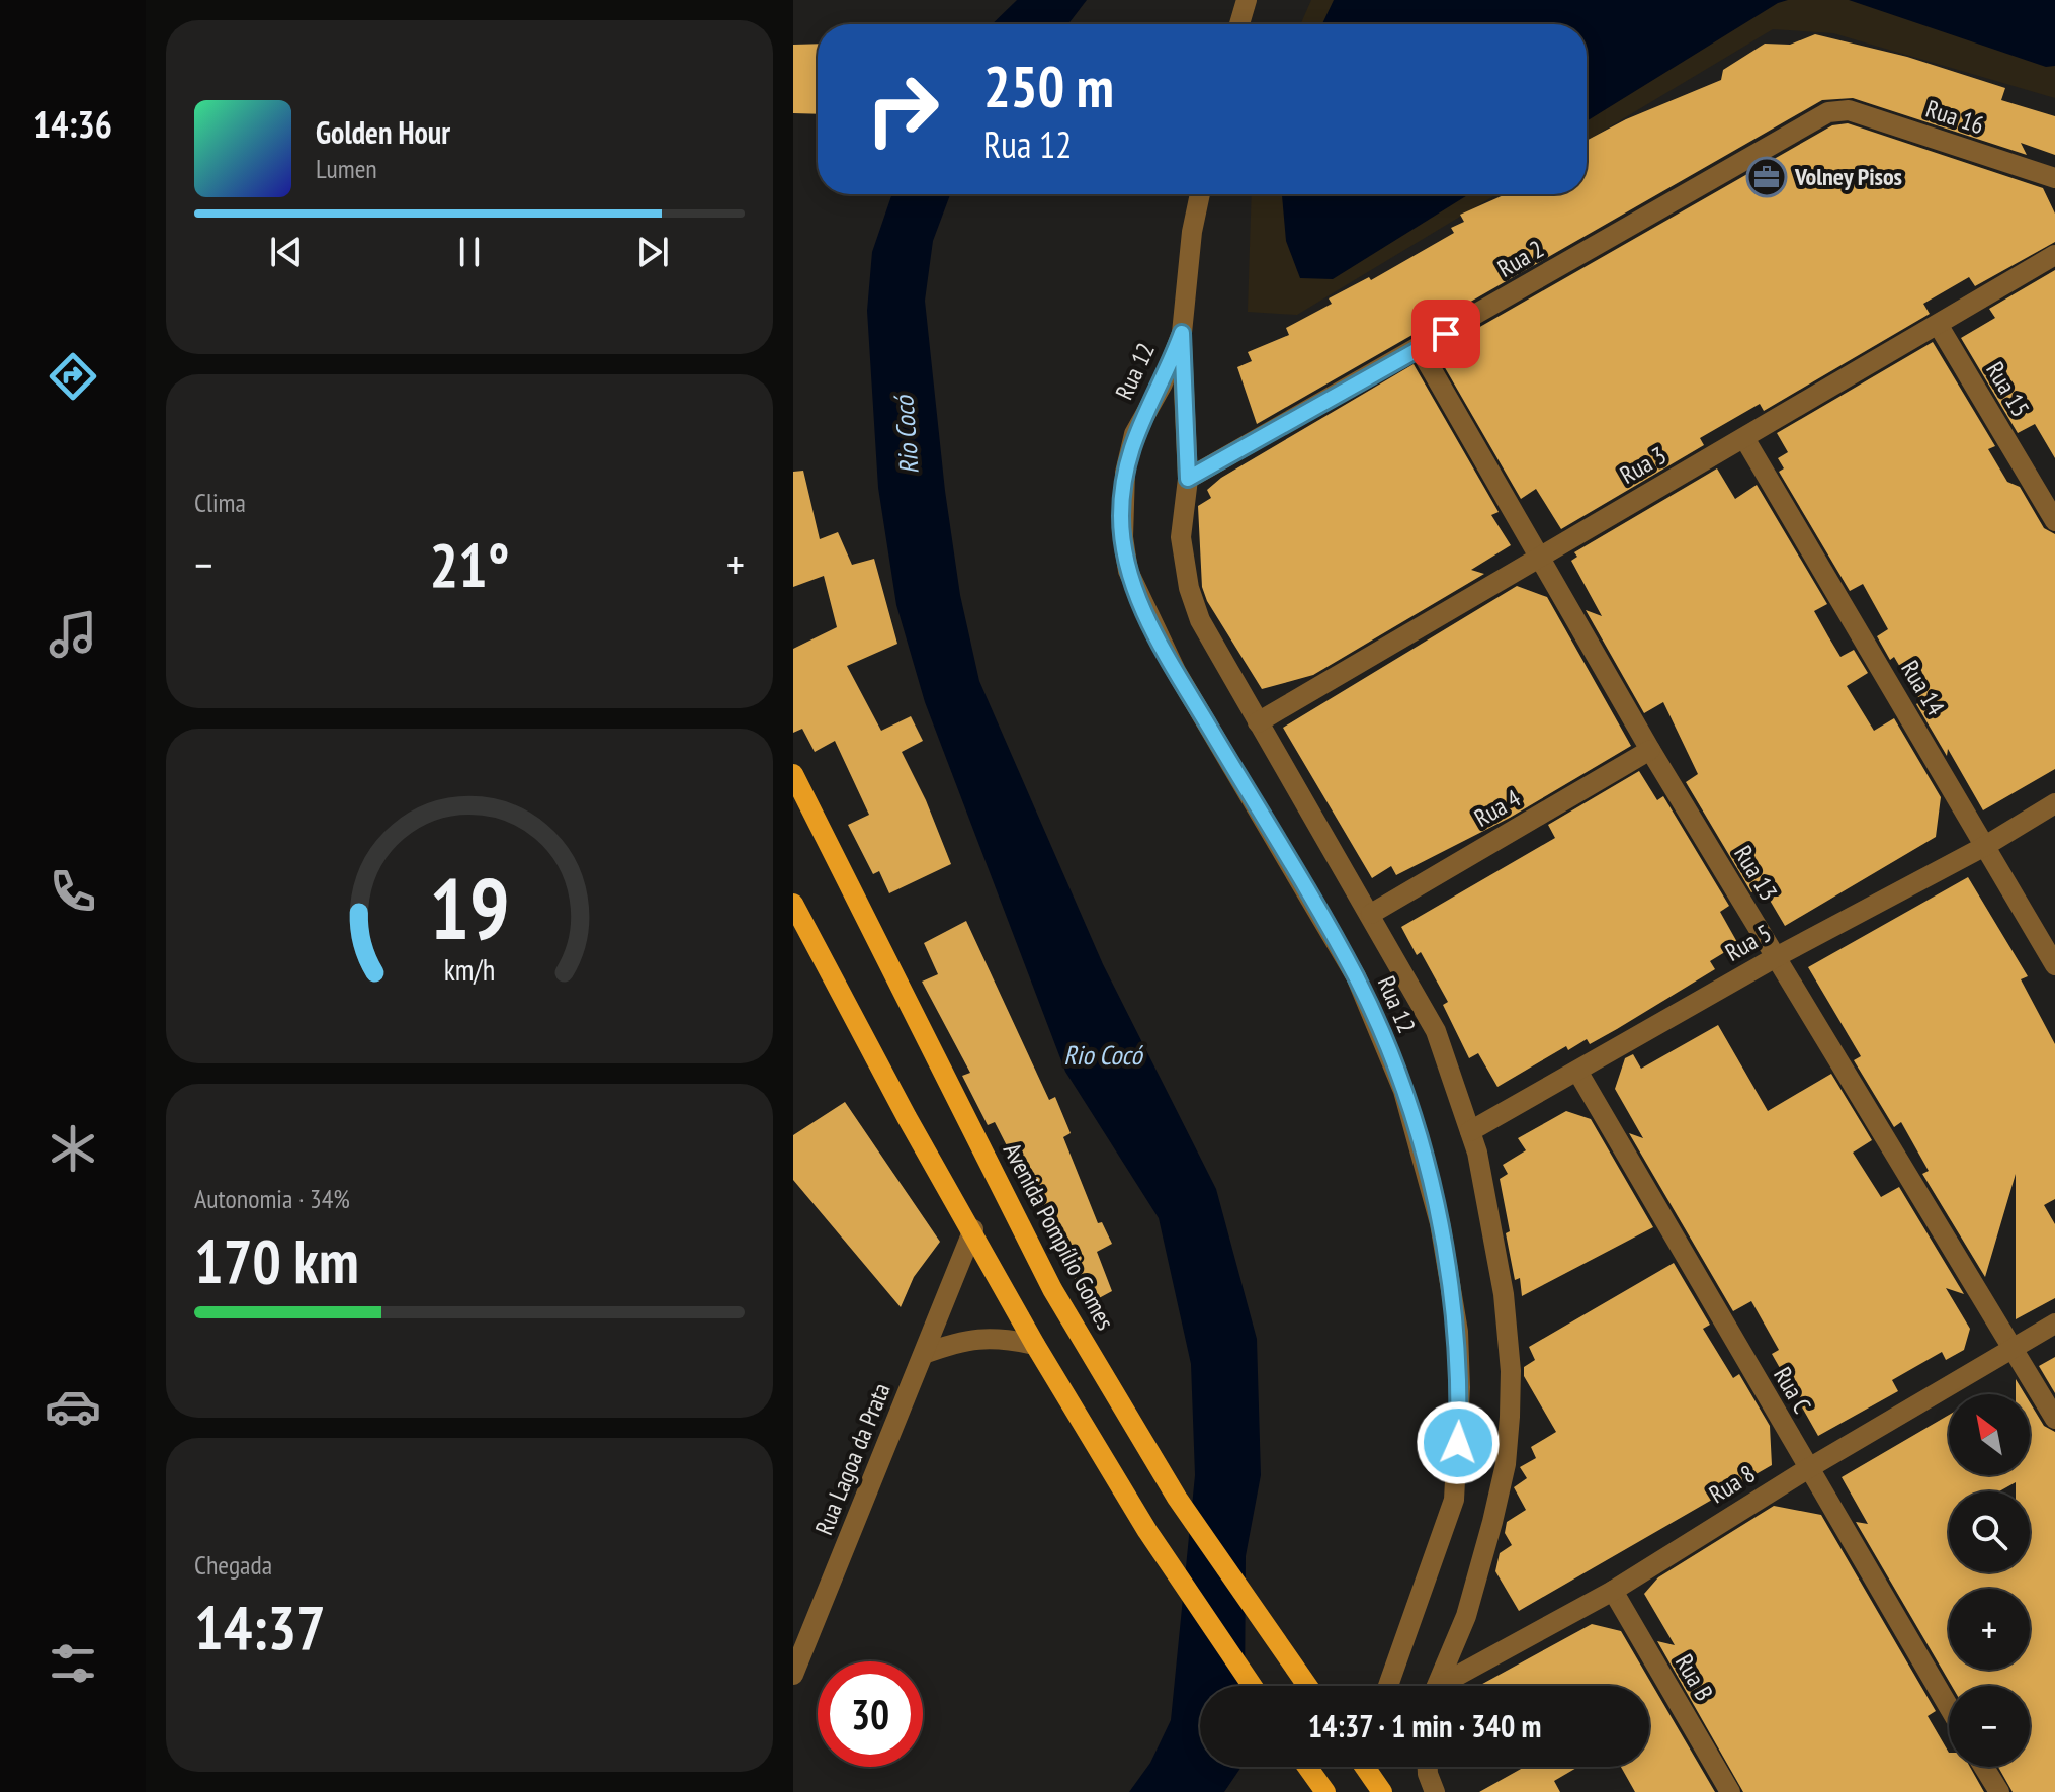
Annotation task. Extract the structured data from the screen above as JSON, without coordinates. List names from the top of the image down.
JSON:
{
  "streets": {
    "main road": ["Avenida Pompílio Gomes"],
    "street": [
      "Rua 16",
      "Rua 2",
      "Rua 12",
      "Rua 15",
      "Rua 3",
      "Rua 14",
      "Rua 4",
      "Rua 13",
      "Rua 5",
      "Rua C",
      "Rua Lagoa da Prata",
      "Rua 8",
      "Rua B"
    ]
  },
  "crossings": [
    ["Rua 16", "Rua 2"],
    ["Rua 2", "Rua 12"],
    ["Rua 2", "Rua 13"],
    ["Rua 12", "Rua 3"],
    ["Rua 12", "Rua 4"],
    ["Rua 12", "Rua 5"],
    ["Rua 15", "Rua 3"],
    ["Rua 3", "Rua 14"],
    ["Rua 3", "Rua 13"],
    ["Rua 14", "Rua 5"],
    ["Rua 4", "Rua 13"],
    ["Rua 13", "Rua 5"],
    ["Rua 13", "Rua 8"],
    ["Rua 5", "Rua C"],
    ["Rua C", "Rua 8"],
    ["Rua 8", "Rua B"]
  ],
  "water": ["Rio Cocó"],
  "places": {
    "office": ["Volney Pisos"]
  },
  "north": "top left",
  "page": {
    "tabs": "14:36",
    "turn": ["250 m", "Rua 12"],
    "song": ["Golden Hour", "Lumen"],
    "tile": [
      "Clima",
      ["Autonomia · 34%", "170 km"],
      ["Chegada", "14:37"]
    ],
    "heat": ["−", "21°", "+"],
    "map_buttons": ["+", "−"],
    "limit": "30",
    "trip": "14:37 · 1 min · 340 m",
    "gauge": ["19", "km/h"]
  }
}
